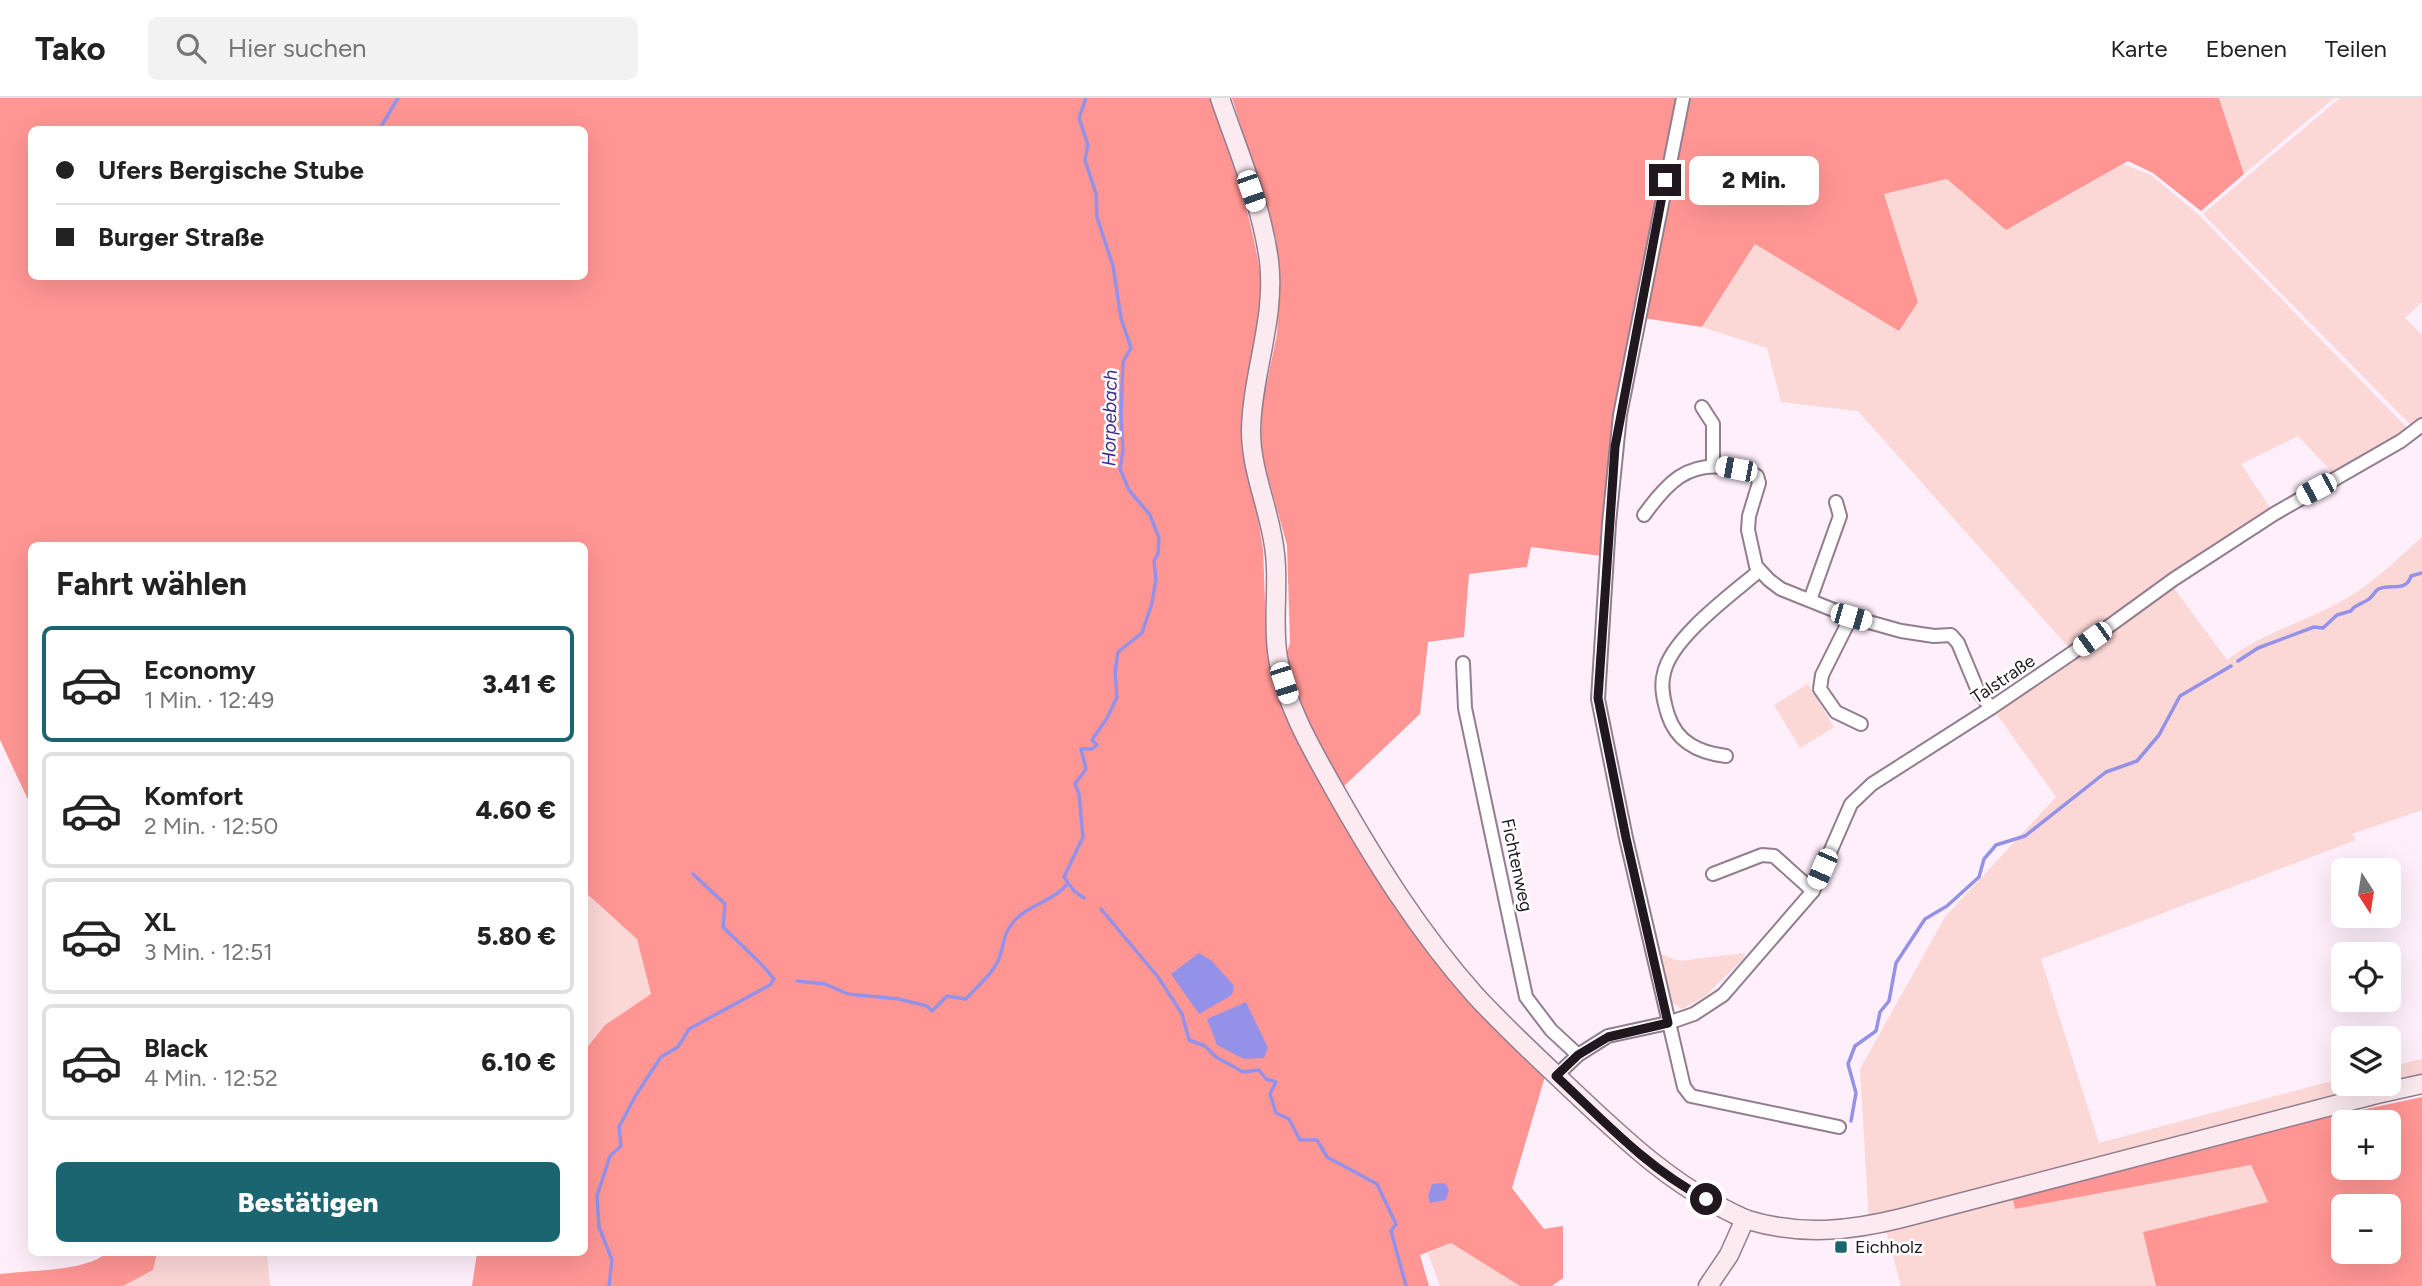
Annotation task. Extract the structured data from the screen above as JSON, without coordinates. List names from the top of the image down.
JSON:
{
  "streets": {
    "street": ["Talstraße", "Fichtenweg"]
  },
  "crossings": [
    ["Talstraße", "Fichtenweg"]
  ],
  "water": ["Horpebach"],
  "places": {
    "transit": ["Eichholz"]
  },
  "north": "bottom",
  "page": {
    "header": "Tako",
    "search": "Hier suchen",
    "nav": ["Karte", "Ebenen", "Teilen"],
    "banner": ["Ufers Bergische Stube", "Burger Straße"],
    "bubble": "2 Min.",
    "heading": "Fahrt wählen",
    "list": [
      {
        "name": "Economy",
        "note": "1 Min. · 12:49",
        "value": "3.41 €"
      },
      {
        "name": "Komfort",
        "note": "2 Min. · 12:50",
        "value": "4.60 €"
      },
      {
        "name": "XL",
        "note": "3 Min. · 12:51",
        "value": "5.80 €"
      },
      {
        "name": "Black",
        "note": "4 Min. · 12:52",
        "value": "6.10 €"
      }
    ],
    "map_buttons": ["+", "−"],
    "buttons": "Bestätigen"
  }
}
